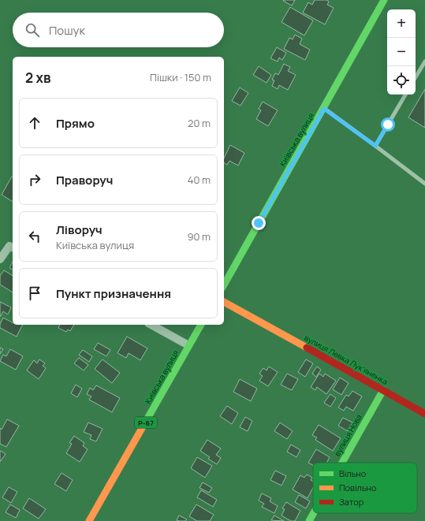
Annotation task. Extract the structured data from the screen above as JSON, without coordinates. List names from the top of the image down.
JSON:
{
  "streets": {
    "main road": [
      "Київська вулиця",
      "вулиця Левка Лук'яненка",
      "Р-67",
      "вулиця Нова"
    ]
  },
  "crossings": [
    ["вулиця Левка Лук'яненка", "вулиця Нова"]
  ],
  "legend": ["Вільно", "Повільно", "Затор"],
  "page": {
    "map_buttons": ["+", "−"],
    "search": "Пошук",
    "heading": ["2 хв", "Пішки · 150 m"],
    "list": [
      ["Прямо", "20 m"],
      ["Праворуч", "40 m"],
      ["Ліворуч", "Київська вулиця", "90 m"],
      "Пункт призначення"
    ]
  }
}
